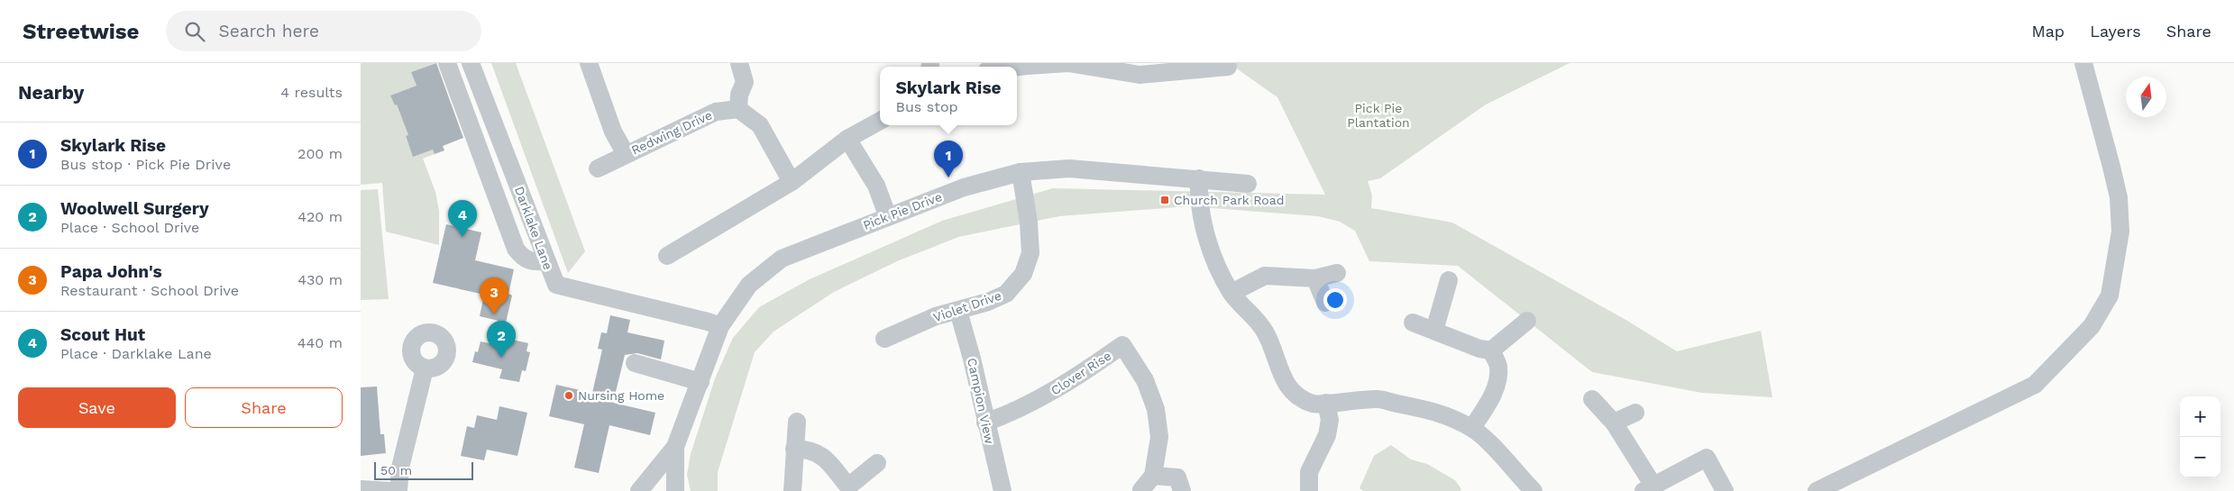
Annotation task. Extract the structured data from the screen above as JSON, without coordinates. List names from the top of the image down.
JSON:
{
  "streets": {
    "street": [
      "Redwing Drive",
      "Pick Pie Drive",
      "Darklake Lane",
      "Violet Drive",
      "Clover Rise",
      "Campion View"
    ]
  },
  "crossings": [
    ["Pick Pie Drive", "Darklake Lane"],
    ["Pick Pie Drive", "Violet Drive"],
    ["Violet Drive", "Campion View"],
    ["Clover Rise", "Campion View"]
  ],
  "parks": ["Pick Pie Plantation"],
  "places": {
    "transit": ["Church Park Road"],
    "other": ["Nursing Home"]
  },
  "scale_bar": "50 m",
  "north": "top",
  "page": {
    "header": "Streetwise",
    "search": "Search here",
    "nav": ["Map", "Layers", "Share"],
    "heading": ["Nearby", "4 results"],
    "popup": ["Skylark Rise", "Bus stop"],
    "list": [
      {
        "mark": "1",
        "name": "Skylark Rise",
        "note": "Bus stop · Pick Pie Drive",
        "value": "200 m"
      },
      {
        "mark": "2",
        "name": "Woolwell Surgery",
        "note": "Place · School Drive",
        "value": "420 m"
      },
      {
        "mark": "3",
        "name": "Papa John's",
        "note": "Restaurant · School Drive",
        "value": "430 m"
      },
      {
        "mark": "4",
        "name": "Scout Hut",
        "note": "Place · Darklake Lane",
        "value": "440 m"
      }
    ],
    "pins": [
      "1",
      "4",
      "3",
      "2"
    ],
    "buttons": ["Save", "Share"],
    "map_buttons": ["+", "−"],
    "scale": "50 m"
  }
}
